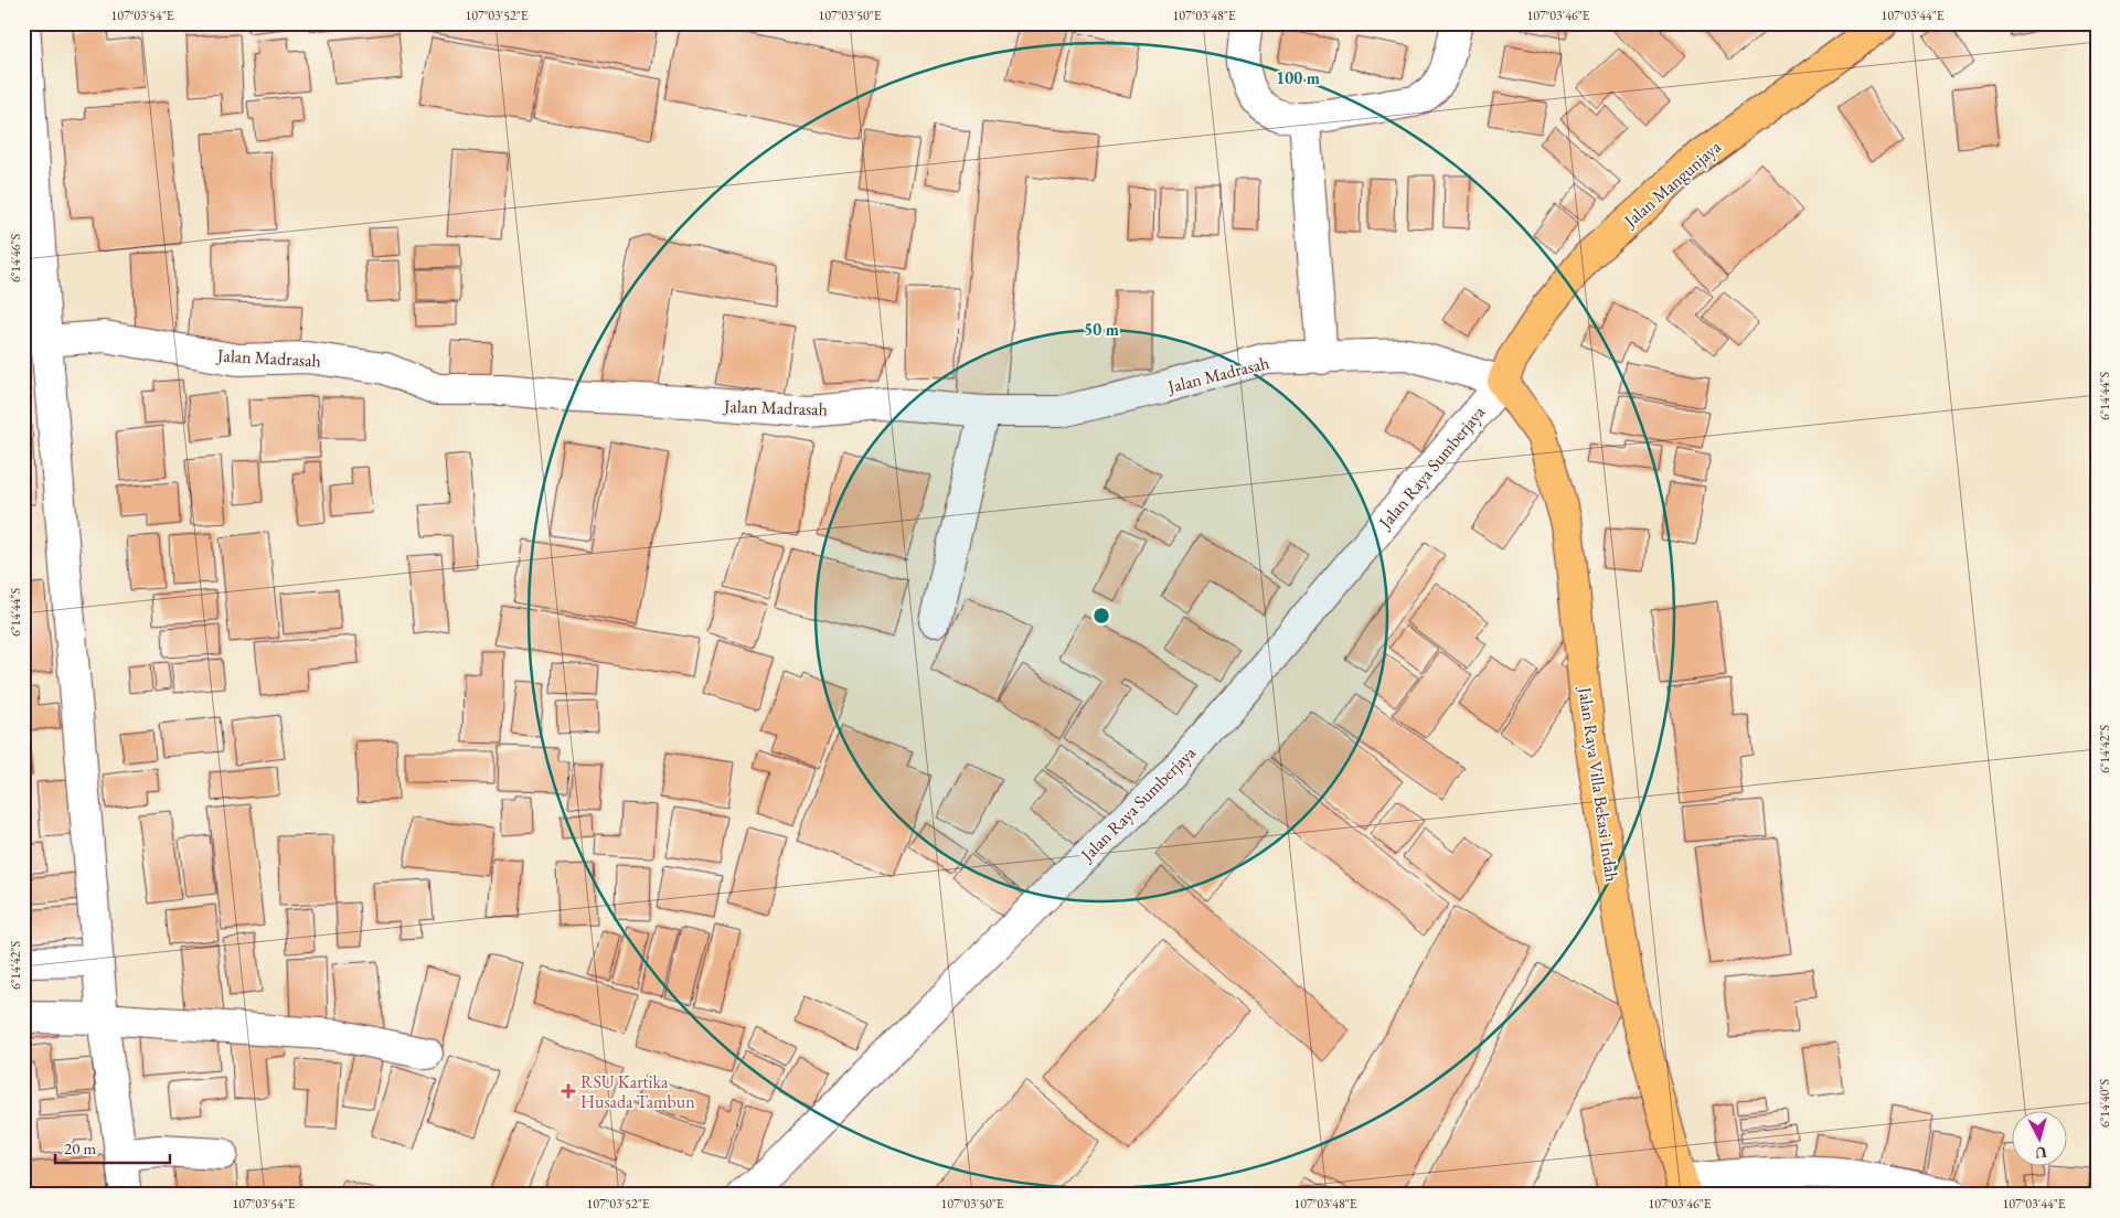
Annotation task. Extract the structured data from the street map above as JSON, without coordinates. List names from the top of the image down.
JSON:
{
  "streets": {
    "main road": ["Jalan Mangunjaya", "Jalan Raya Villa Bekasi Indah"],
    "street": ["Jalan Madrasah", "Jalan Raya Sumberjaya"]
  },
  "crossings": [
    ["Jalan Mangunjaya", "Jalan Madrasah"],
    ["Jalan Mangunjaya", "Jalan Raya Sumberjaya"],
    ["Jalan Mangunjaya", "Jalan Raya Villa Bekasi Indah"],
    ["Jalan Madrasah", "Jalan Raya Sumberjaya"],
    ["Jalan Madrasah", "Jalan Raya Villa Bekasi Indah"],
    ["Jalan Raya Sumberjaya", "Jalan Raya Villa Bekasi Indah"]
  ],
  "places": {
    "health": ["RSU Kartika Husada Tambun"]
  },
  "scale_bar": "20 m",
  "north": "bottom",
  "coordinates": [
    "107°03'54\"E",
    "107°03'52\"E",
    "107°03'50\"E",
    "107°03'48\"E",
    "107°03'46\"E",
    "107°03'44\"E",
    "6°14'46\"S",
    "6°14'44\"S",
    "6°14'42\"S",
    "6°14'40\"S"
  ],
  "rings": ["100 m", "50 m"]
}
